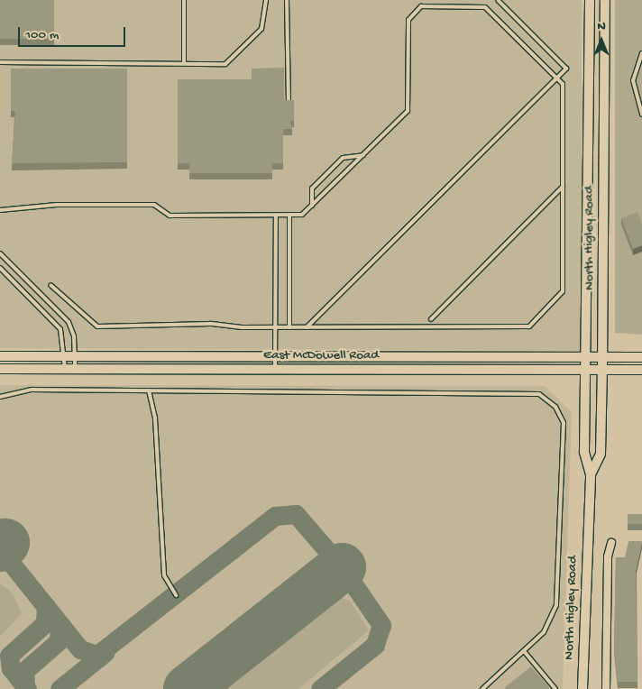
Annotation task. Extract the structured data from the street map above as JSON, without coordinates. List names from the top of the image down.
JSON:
{
  "streets": {
    "main road": ["North Higley Road", "East McDowell Road"]
  },
  "crossings": [
    ["North Higley Road", "East McDowell Road"]
  ],
  "scale_bar": "100 m",
  "north": "top"
}
